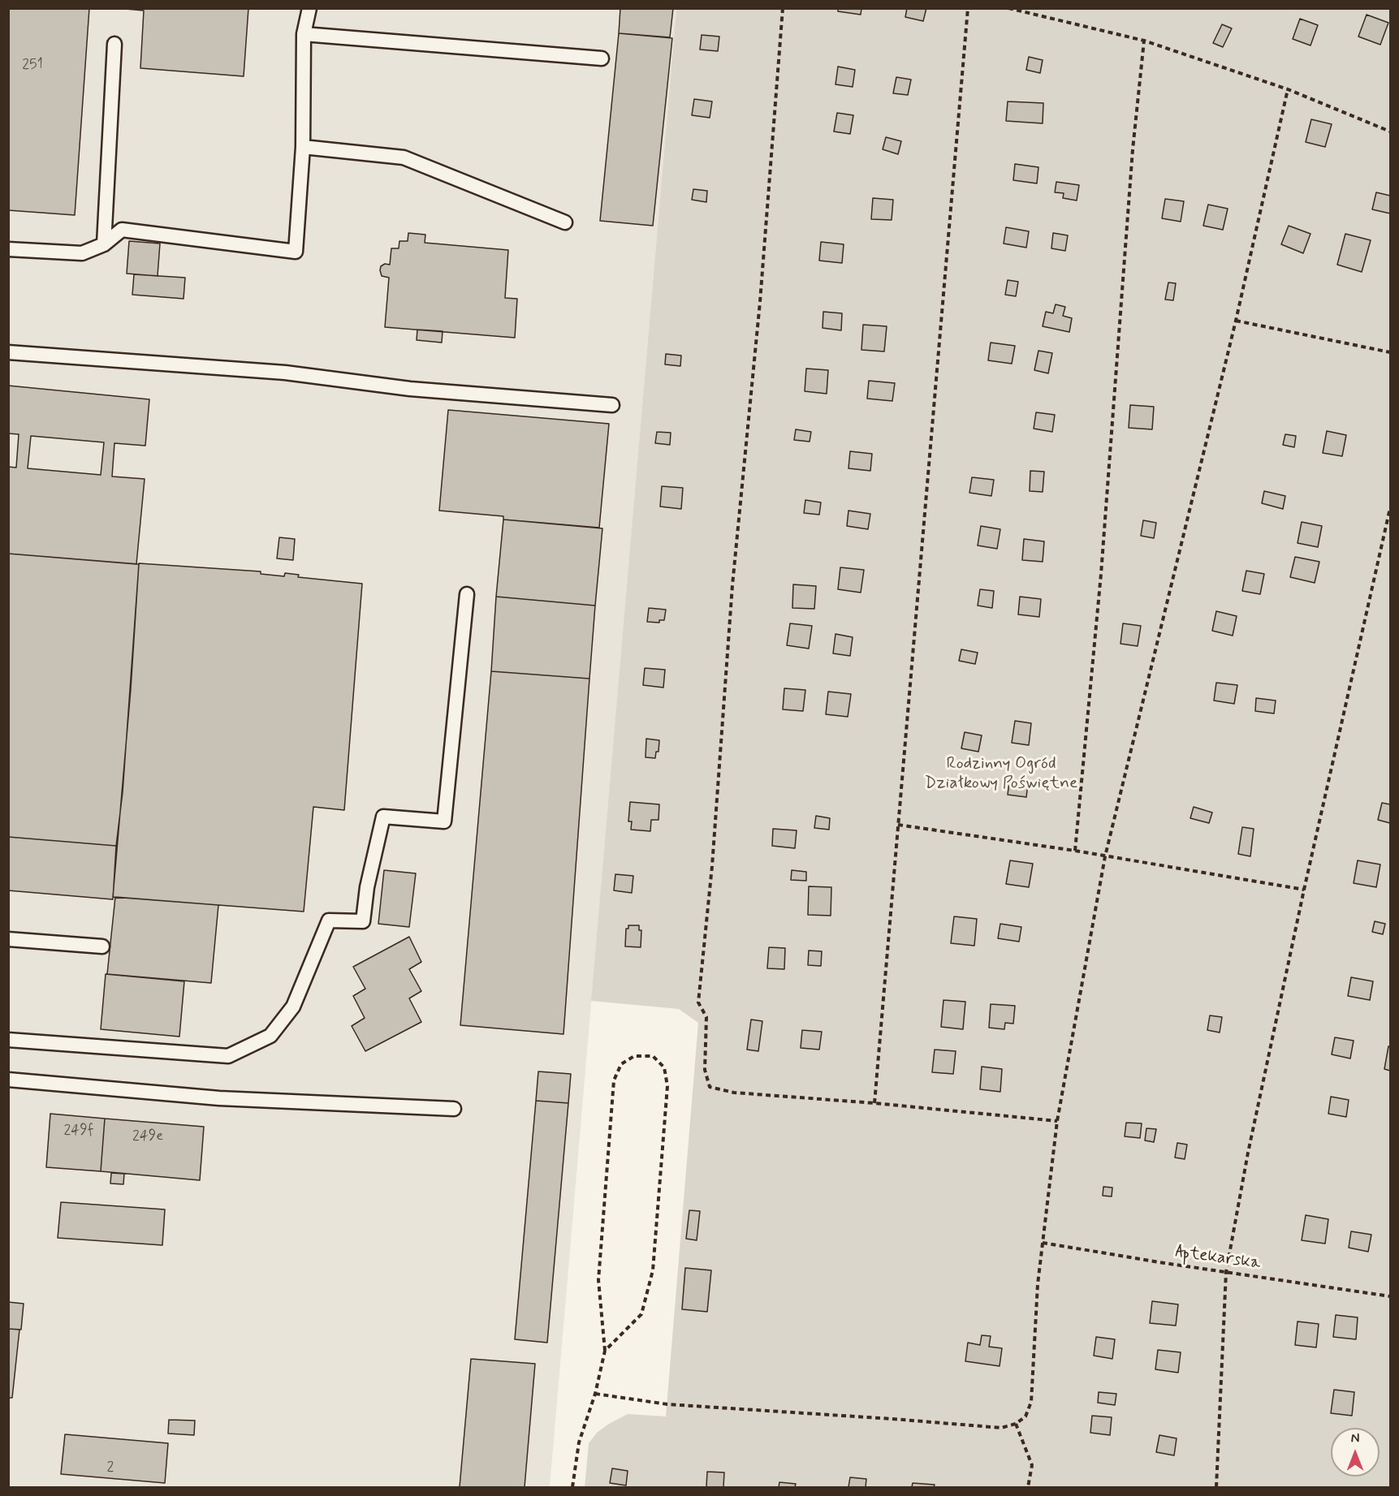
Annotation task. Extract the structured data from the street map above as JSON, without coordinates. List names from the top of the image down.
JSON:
{
  "streets": {
    "path": ["Aptekarska"]
  },
  "parks": ["Rodzinny Ogród Działkowy Poświętne"],
  "house_numbers": [
    "251",
    "249f",
    "249e",
    "2"
  ],
  "north": "top"
}
